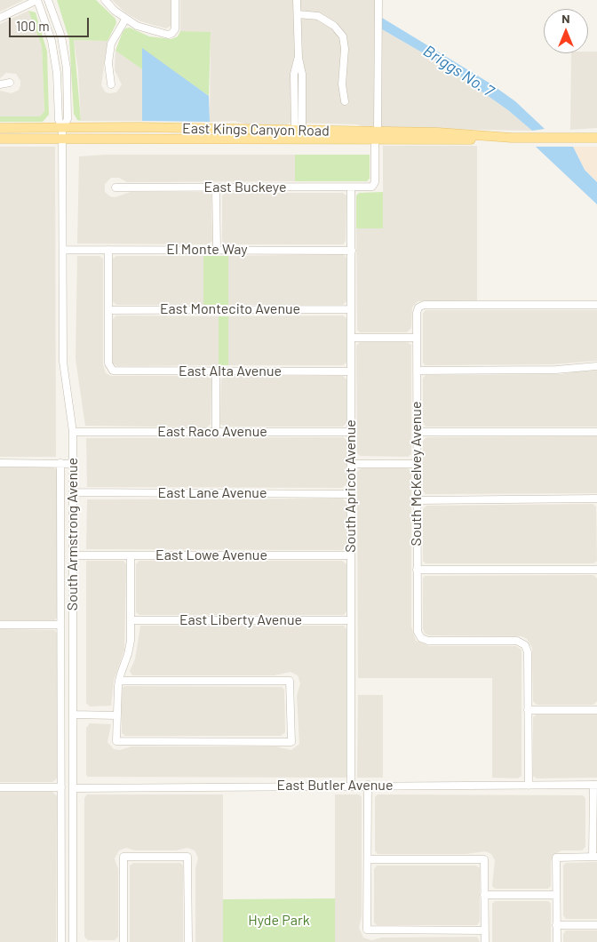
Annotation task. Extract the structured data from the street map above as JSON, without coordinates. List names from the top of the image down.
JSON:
{
  "streets": {
    "main road": ["East Kings Canyon Road"],
    "street": [
      "East Buckeye",
      "El Monte Way",
      "East Montecito Avenue",
      "East Alta Avenue",
      "East Raco Avenue",
      "South McKelvey Avenue",
      "South Apricot Avenue",
      "East Lane Avenue",
      "South Armstrong Avenue",
      "East Lowe Avenue",
      "East Liberty Avenue",
      "East Butler Avenue"
    ]
  },
  "crossings": [
    ["East Kings Canyon Road", "East Buckeye"],
    ["East Kings Canyon Road", "South Armstrong Avenue"],
    ["East Buckeye", "South Apricot Avenue"],
    ["El Monte Way", "South Apricot Avenue"],
    ["El Monte Way", "South Armstrong Avenue"],
    ["East Montecito Avenue", "East Alta Avenue"],
    ["East Montecito Avenue", "South Apricot Avenue"],
    ["East Alta Avenue", "South Apricot Avenue"],
    ["East Raco Avenue", "South Apricot Avenue"],
    ["East Raco Avenue", "South Armstrong Avenue"],
    ["South Apricot Avenue", "East Lane Avenue"],
    ["South Apricot Avenue", "East Lowe Avenue"],
    ["South Apricot Avenue", "East Liberty Avenue"],
    ["South Apricot Avenue", "East Butler Avenue"],
    ["East Lane Avenue", "South Armstrong Avenue"],
    ["South Armstrong Avenue", "East Lowe Avenue"],
    ["South Armstrong Avenue", "East Butler Avenue"]
  ],
  "water": ["Briggs No. 7"],
  "parks": ["Hyde Park"],
  "scale_bar": "100 m",
  "north": "top"
}
